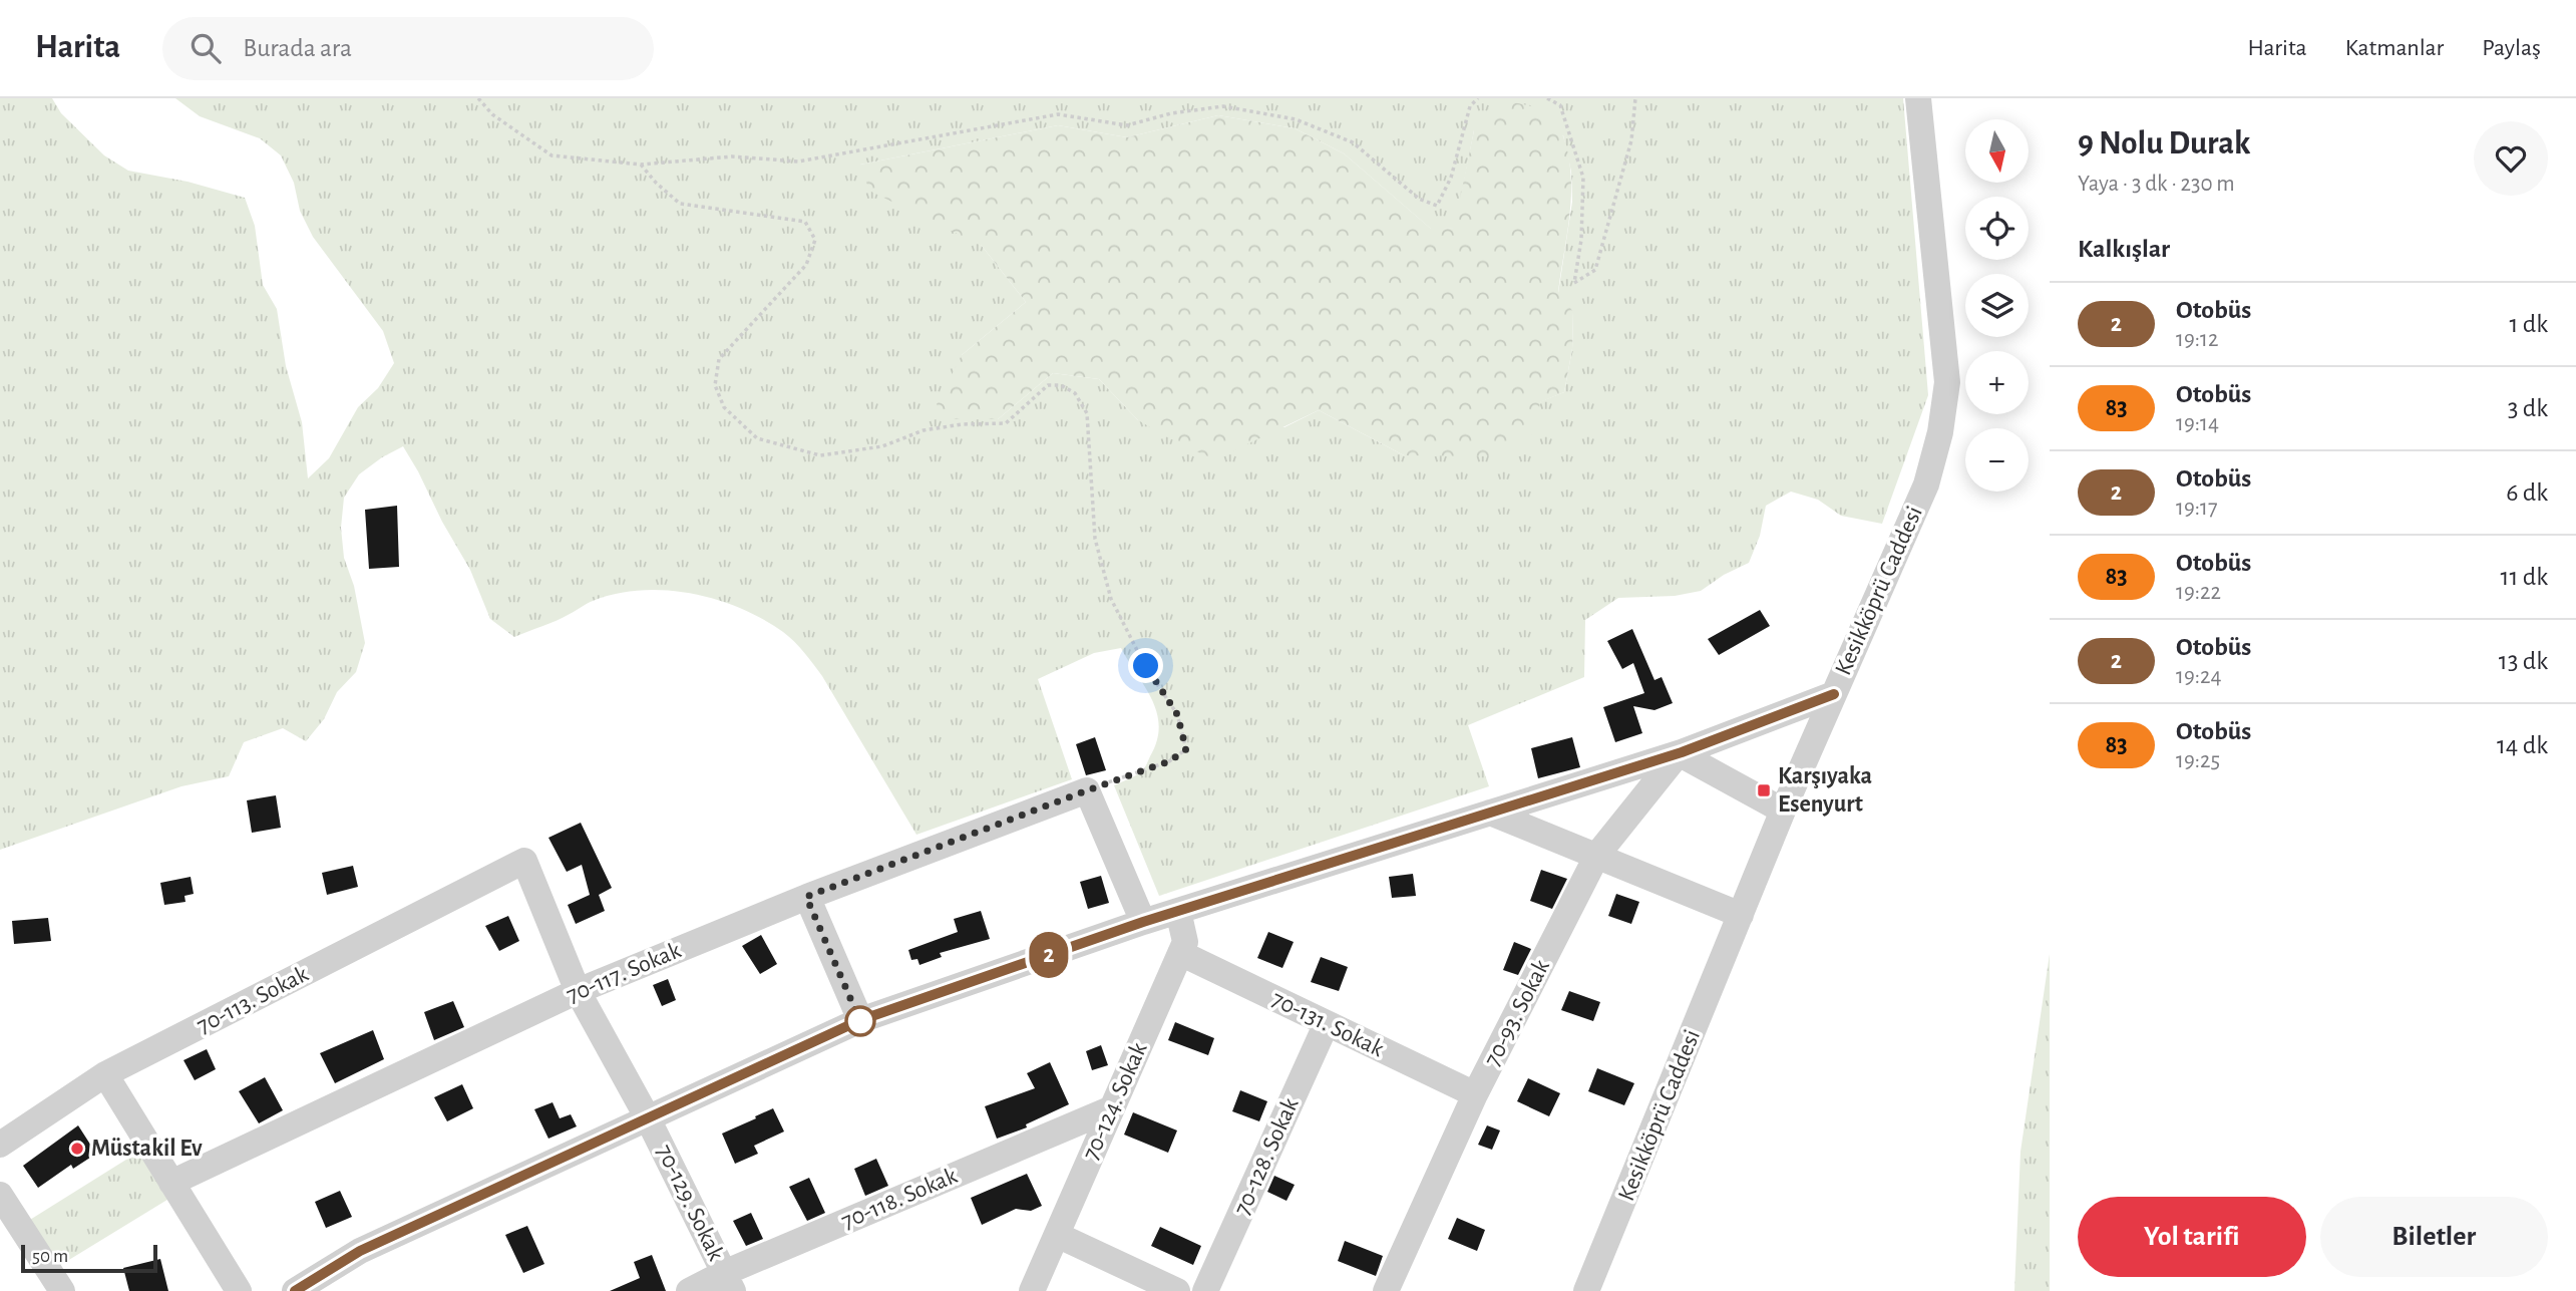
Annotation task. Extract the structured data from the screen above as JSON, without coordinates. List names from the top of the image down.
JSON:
{
  "streets": {
    "street": [
      "Kesikköprü Caddesi",
      "70-117. Sokak",
      "70-113. Sokak",
      "70-93. Sokak",
      "70-131. Sokak",
      "70-124. Sokak",
      "70-128. Sokak",
      "70-118. Sokak",
      "70-129. Sokak"
    ]
  },
  "crossings": [
    ["70-117. Sokak", "70-129. Sokak"],
    ["70-113. Sokak", "70-129. Sokak"],
    ["70-93. Sokak", "70-131. Sokak"],
    ["70-131. Sokak", "70-124. Sokak"],
    ["70-131. Sokak", "70-128. Sokak"],
    ["70-124. Sokak", "70-118. Sokak"],
    ["70-118. Sokak", "70-129. Sokak"]
  ],
  "places": {
    "transit": ["Karşıyaka Esenyurt"],
    "other": ["Müstakil Ev"]
  },
  "lines": ["bus line 2"],
  "scale_bar": "50 m",
  "north": "bottom",
  "page": {
    "header": "Harita",
    "search": "Burada ara",
    "nav": ["Harita", "Katmanlar", "Paylaş"],
    "on_map": "2",
    "heading": [
      ["9 Nolu Durak", "Yaya · 3 dk · 230 m"],
      "Kalkışlar"
    ],
    "map_buttons": ["+", "−"],
    "list": [
      {
        "mark": "2",
        "name": "Otobüs",
        "note": "19:12",
        "value": "1 dk"
      },
      {
        "mark": "83",
        "name": "Otobüs",
        "note": "19:14",
        "value": "3 dk"
      },
      {
        "mark": "2",
        "name": "Otobüs",
        "note": "19:17",
        "value": "6 dk"
      },
      {
        "mark": "83",
        "name": "Otobüs",
        "note": "19:22",
        "value": "11 dk"
      },
      {
        "mark": "2",
        "name": "Otobüs",
        "note": "19:24",
        "value": "13 dk"
      },
      {
        "mark": "83",
        "name": "Otobüs",
        "note": "19:25",
        "value": "14 dk"
      }
    ],
    "buttons": ["Yol tarifi", "Biletler"],
    "scale": "50 m"
  }
}
